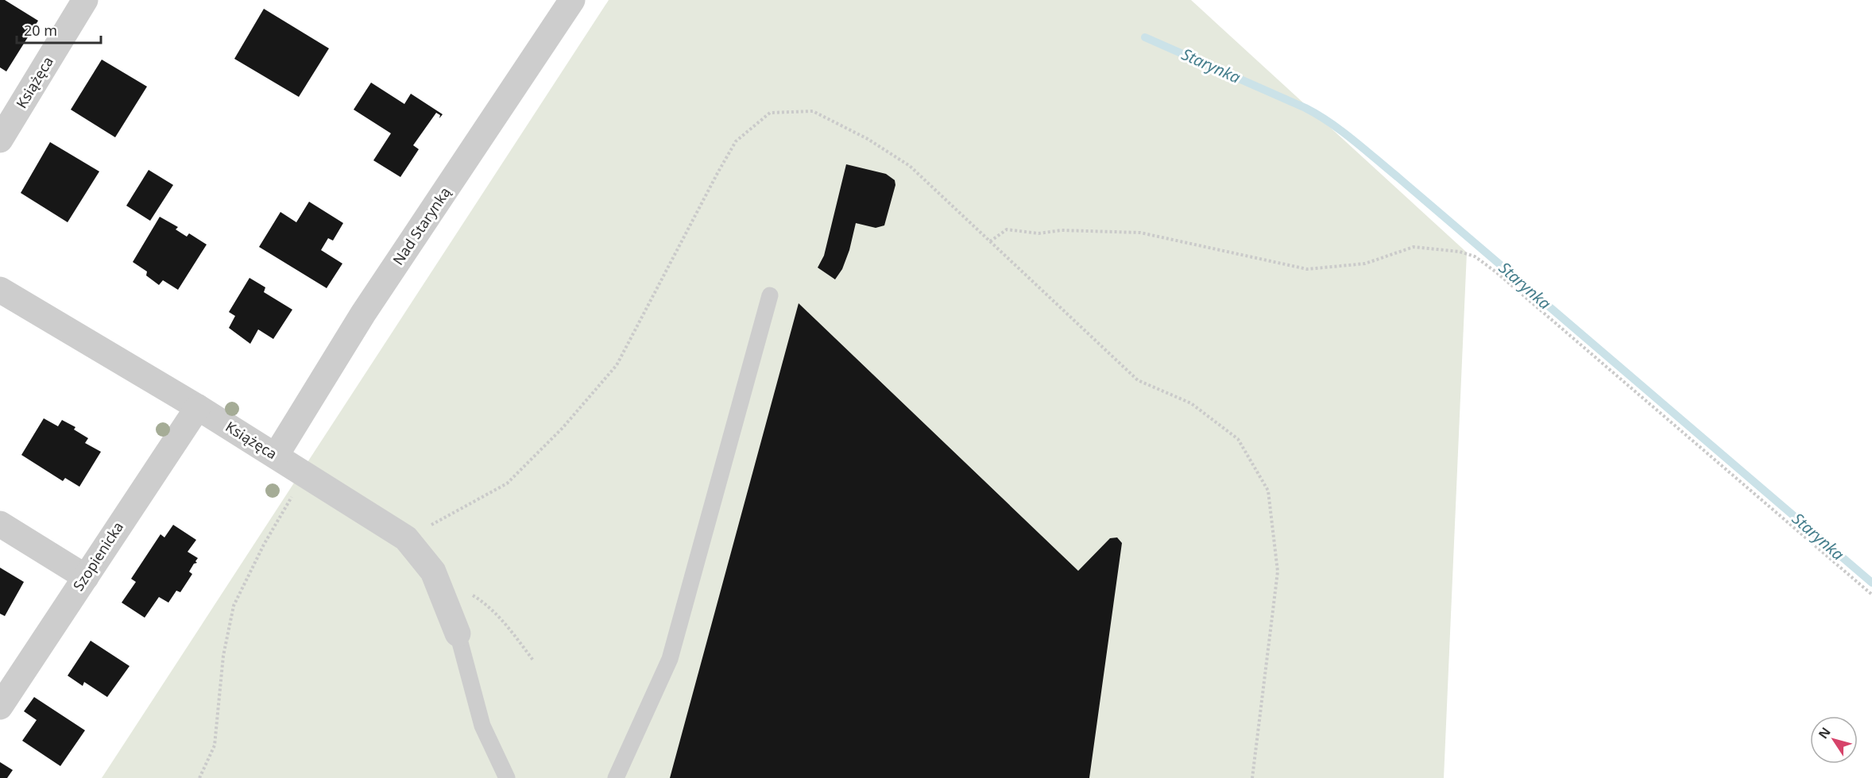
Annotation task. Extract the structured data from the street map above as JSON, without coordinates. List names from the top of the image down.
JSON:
{
  "streets": {
    "street": ["Książęca", "Nad Starynką", "Szopienicka"]
  },
  "crossings": [
    ["Książęca", "Nad Starynką"],
    ["Książęca", "Szopienicka"]
  ],
  "water": ["Starynka"],
  "scale_bar": "20 m",
  "north": "top left"
}
